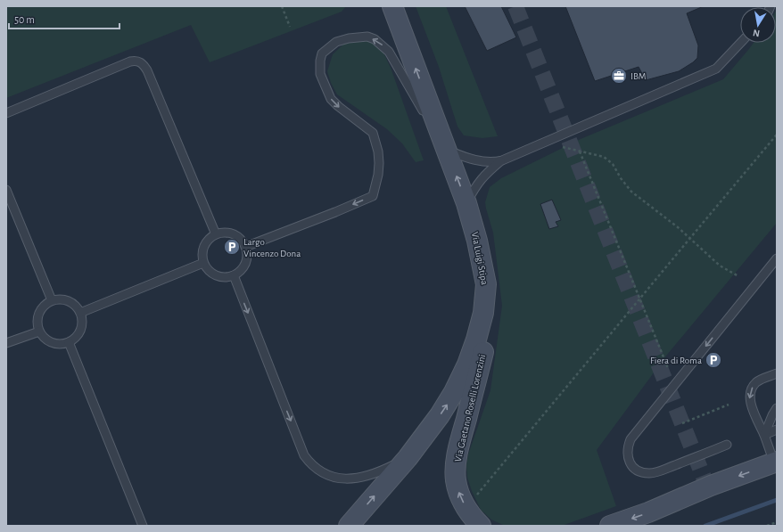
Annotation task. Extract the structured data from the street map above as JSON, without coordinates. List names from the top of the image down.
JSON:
{
  "streets": {
    "street": ["Via Luigi Stipa", "Via Gaetano Roselli Lorenzini"]
  },
  "crossings": [
    ["Via Luigi Stipa", "Via Gaetano Roselli Lorenzini"]
  ],
  "one_way": ["Via Luigi Stipa", "Via Gaetano Roselli Lorenzini"],
  "places": {
    "office": ["IBM"],
    "parking": ["Largo Vincenzo Dona", "Fiera di Roma"]
  },
  "scale_bar": "50 m",
  "north": "bottom"
}
